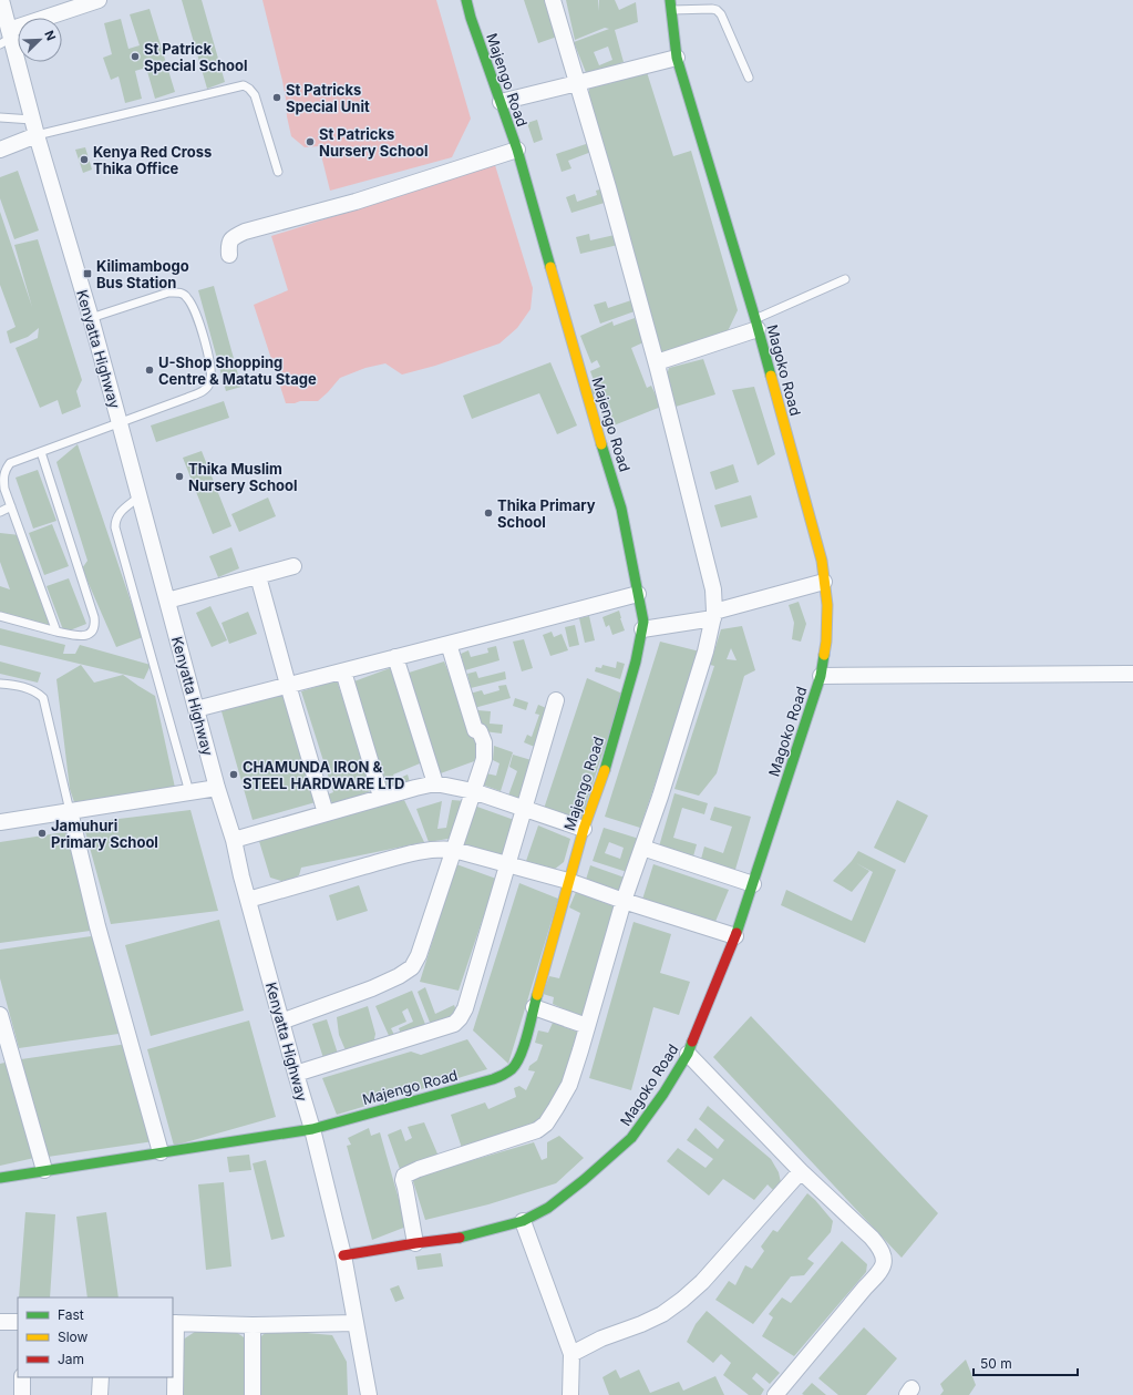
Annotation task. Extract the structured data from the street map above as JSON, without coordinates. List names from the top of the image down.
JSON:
{
  "streets": {
    "street": ["Majengo Road", "Kenyatta Highway", "Magoko Road"]
  },
  "crossings": [
    ["Majengo Road", "Kenyatta Highway"],
    ["Kenyatta Highway", "Magoko Road"]
  ],
  "places": {
    "other": [
      "St Patrick Special School",
      "St Patricks Special Unit",
      "St Patricks Nursery School",
      "Kenya Red Cross Thika Office",
      "U-Shop Shopping Centre & Matatu Stage",
      "Thika Muslim Nursery School",
      "Thika Primary School",
      "CHAMUNDA IRON & STEEL HARDWARE LTD",
      "Jamuhuri Primary School"
    ],
    "transit": ["Kilimambogo Bus Station"]
  },
  "legend": ["Fast", "Slow", "Jam"],
  "scale_bar": "50 m",
  "north": "top right"
}
